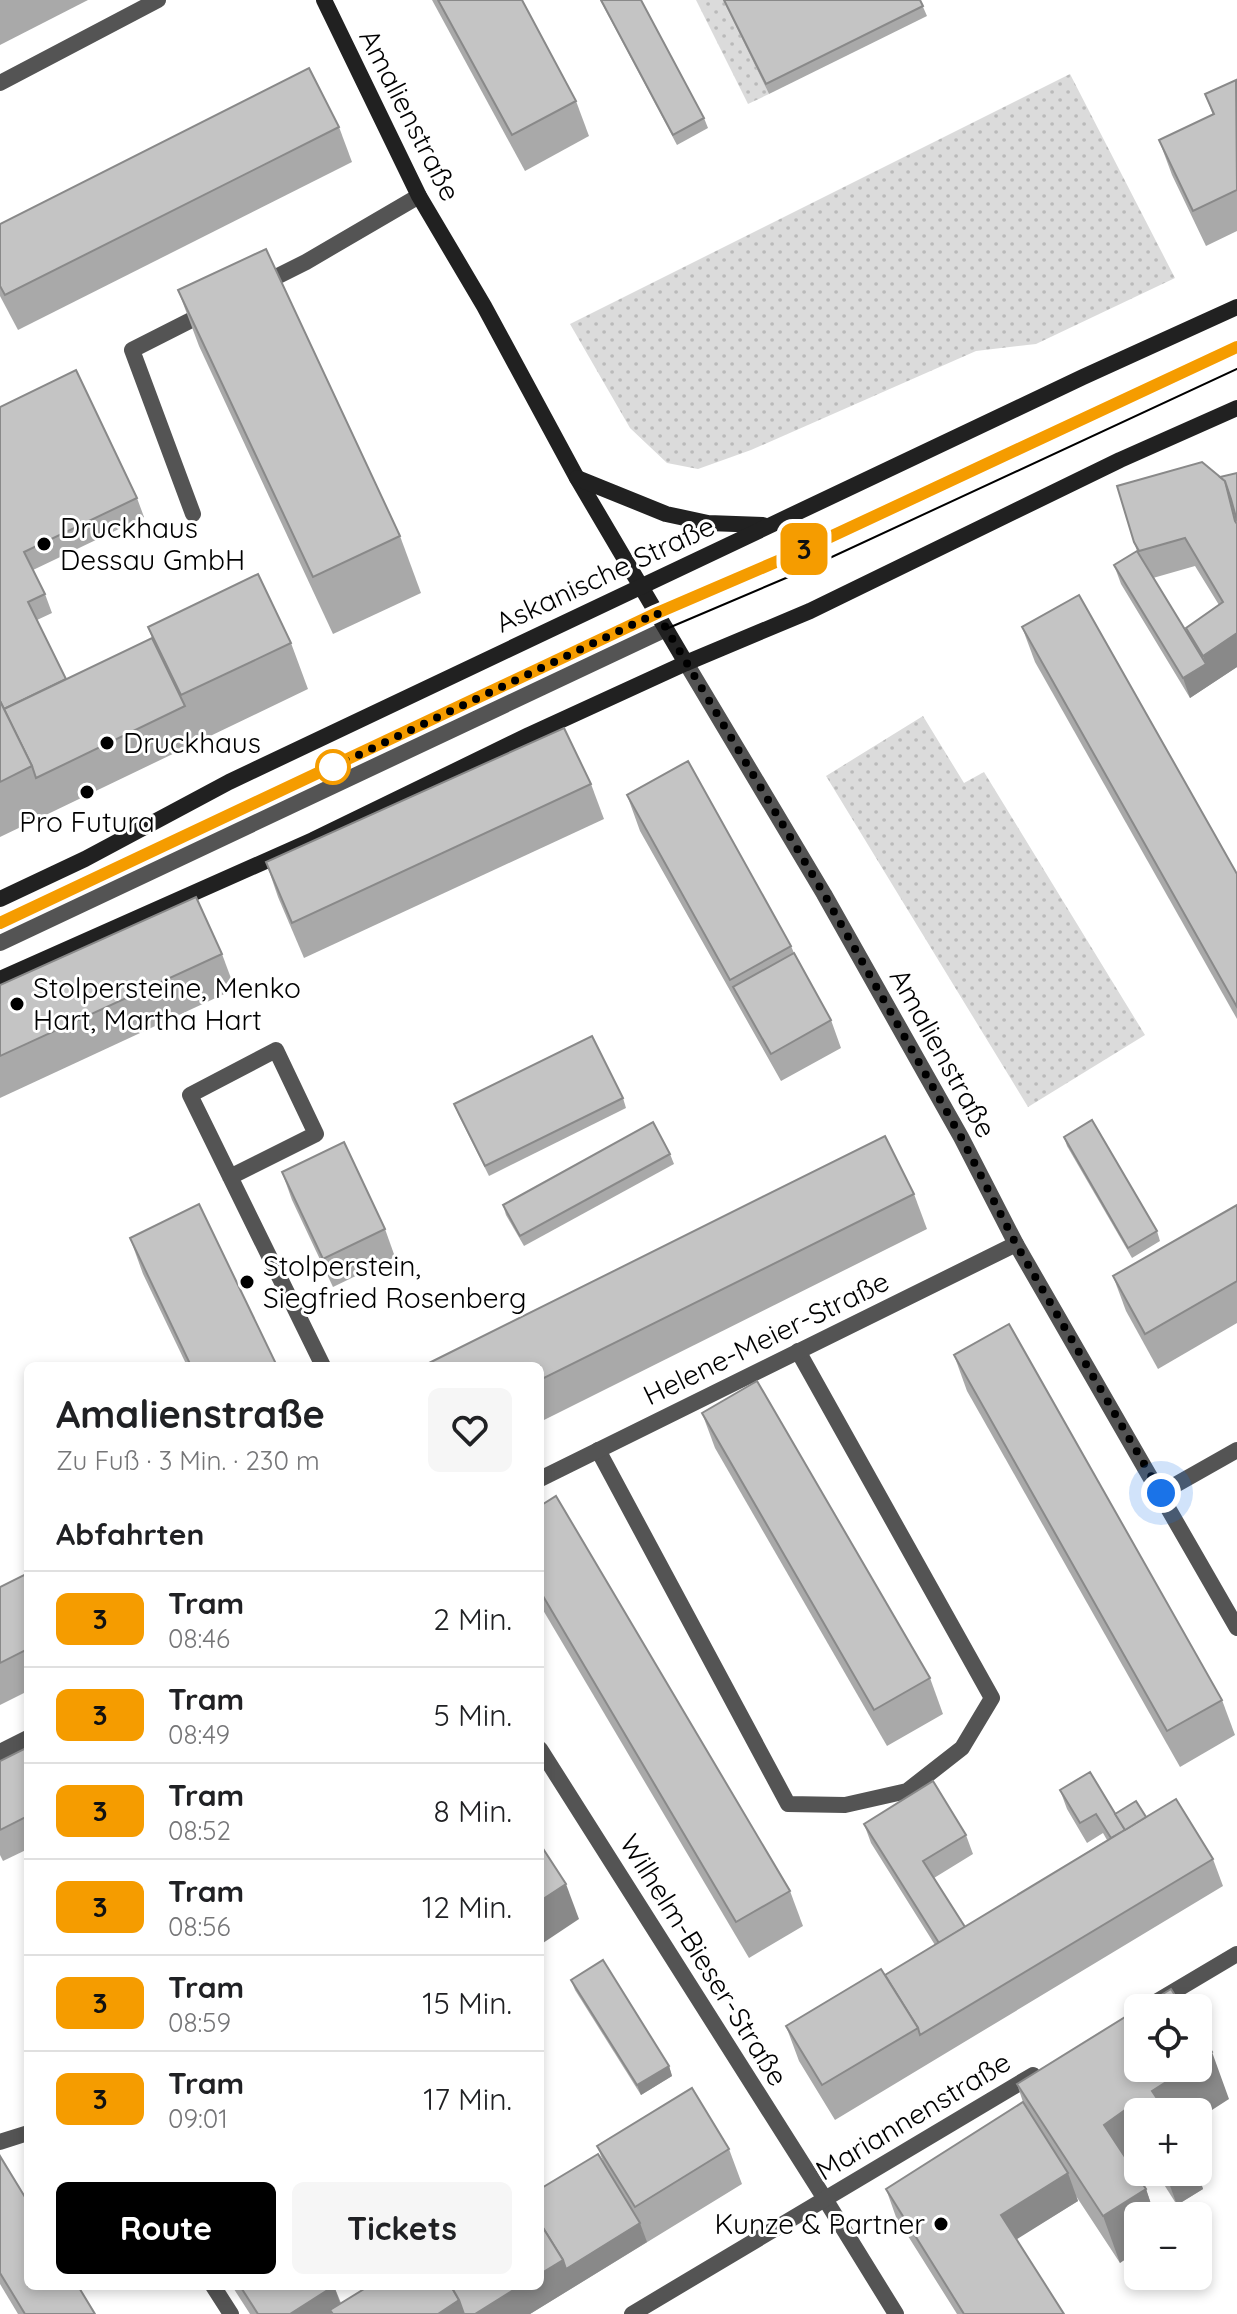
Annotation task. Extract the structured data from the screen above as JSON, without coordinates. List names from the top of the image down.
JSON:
{
  "streets": {
    "main road": ["Amalienstraße", "Askanische Straße"],
    "street": ["Helene-Meier-Straße", "Wilhelm-Bieser-Straße", "Mariannenstraße"]
  },
  "crossings": [
    ["Amalienstraße", "Askanische Straße"],
    ["Amalienstraße", "Helene-Meier-Straße"],
    ["Wilhelm-Bieser-Straße", "Mariannenstraße"]
  ],
  "places": [
    "Druckhaus Dessau GmbH",
    "Druckhaus",
    "Pro Futura",
    "Stolpersteine, Menko Hart, Martha Hart",
    "Stolperstein, Siegfried Rosenberg",
    "Kunze & Partner"
  ],
  "lines": ["tram line 3"],
  "page": {
    "on_map": "3",
    "heading": [
      ["Amalienstraße", "Zu Fuß · 3 Min. · 230 m"],
      "Abfahrten"
    ],
    "list": [
      {
        "mark": "3",
        "name": "Tram",
        "note": "08:46",
        "value": "2 Min."
      },
      {
        "mark": "3",
        "name": "Tram",
        "note": "08:49",
        "value": "5 Min."
      },
      {
        "mark": "3",
        "name": "Tram",
        "note": "08:52",
        "value": "8 Min."
      },
      {
        "mark": "3",
        "name": "Tram",
        "note": "08:56",
        "value": "12 Min."
      },
      {
        "mark": "3",
        "name": "Tram",
        "note": "08:59",
        "value": "15 Min."
      },
      {
        "mark": "3",
        "name": "Tram",
        "note": "09:01",
        "value": "17 Min."
      }
    ],
    "map_buttons": ["+", "−"],
    "buttons": ["Route", "Tickets"]
  }
}
